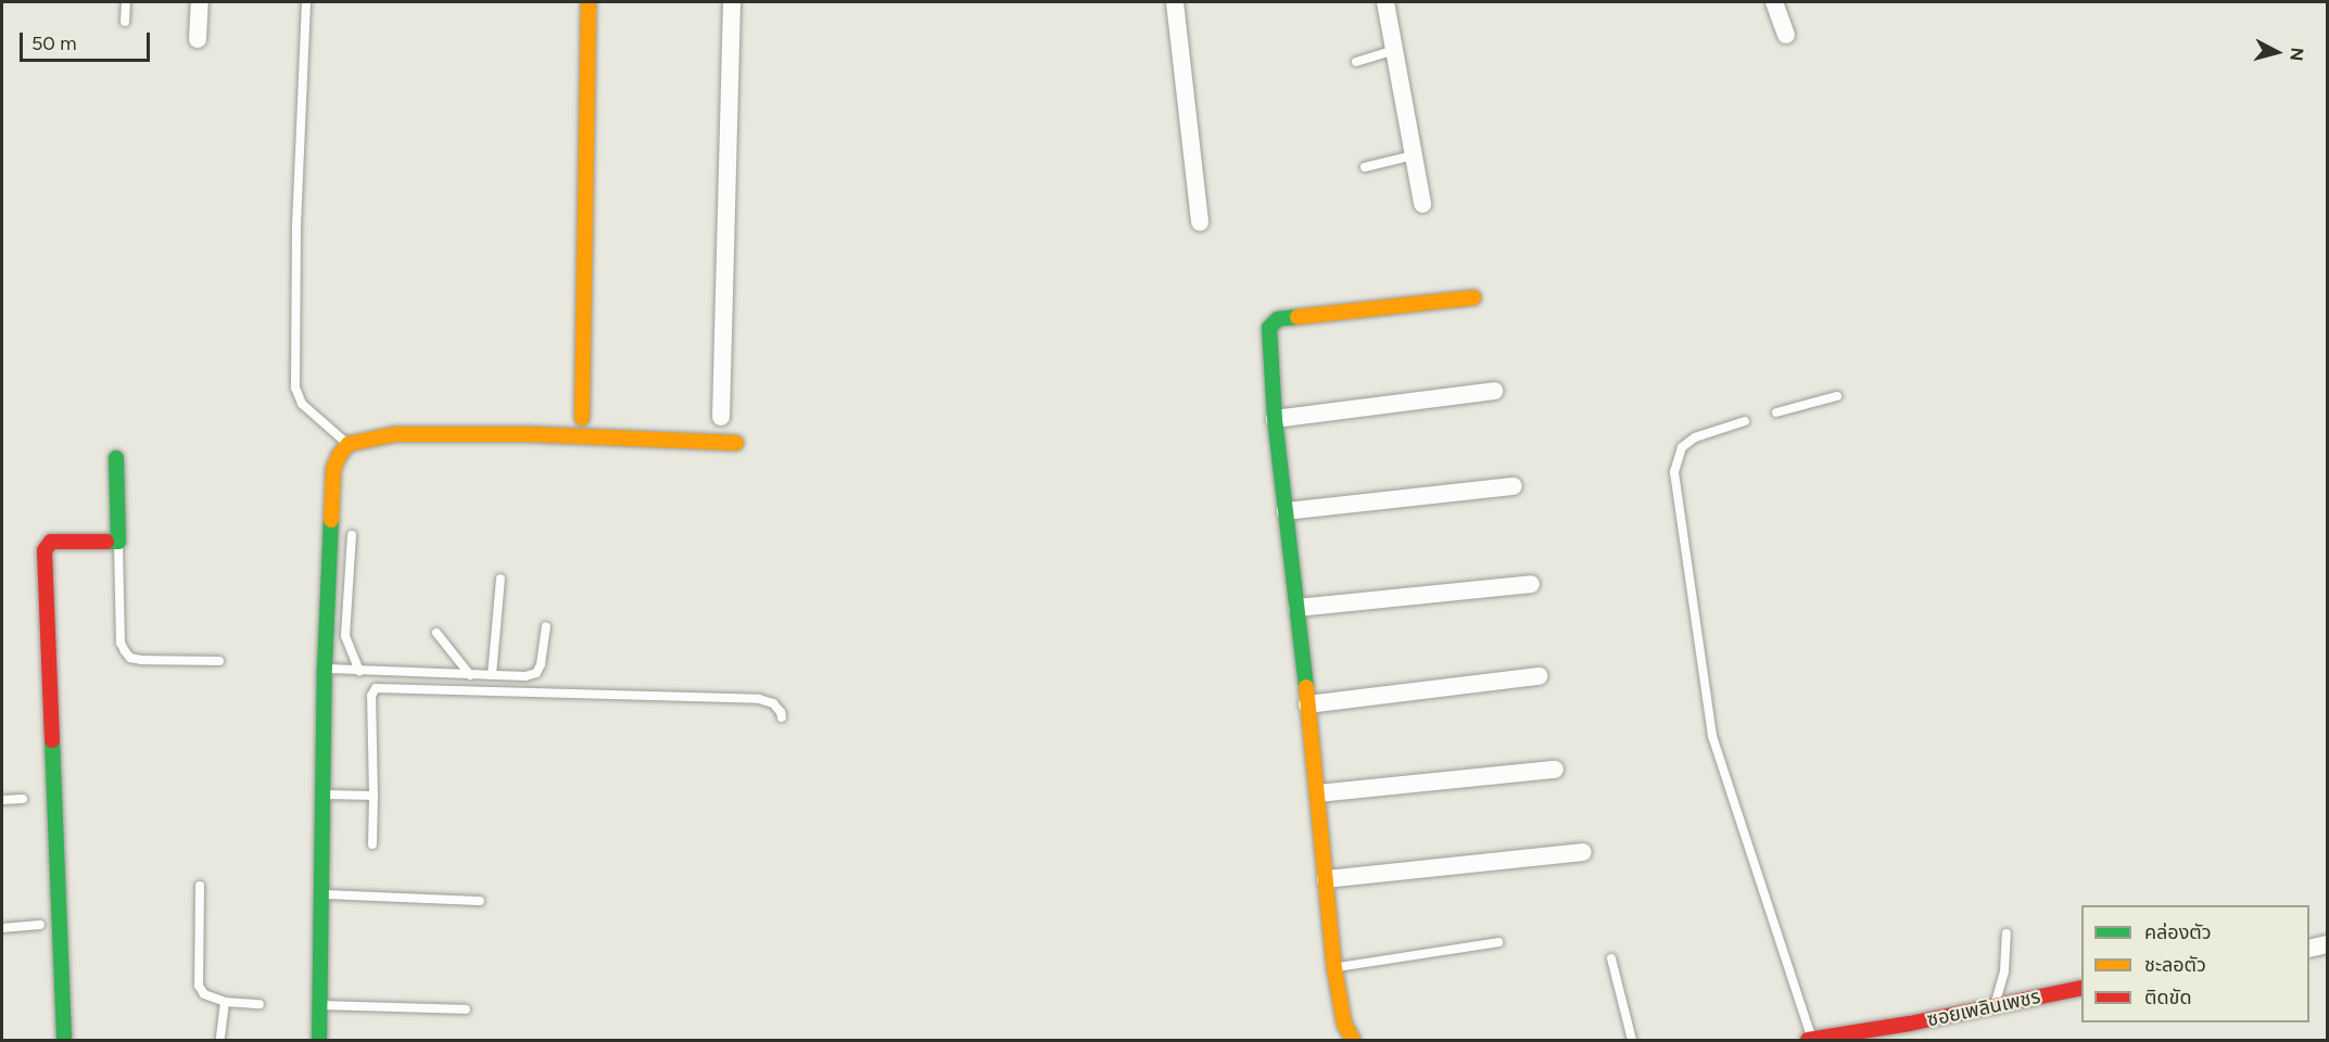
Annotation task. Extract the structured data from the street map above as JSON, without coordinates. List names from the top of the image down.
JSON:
{
  "streets": {
    "street": ["ซอยเพลินเพชร"]
  },
  "legend": ["คล่องตัว", "ชะลอตัว", "ติดขัด"],
  "scale_bar": "50 m",
  "north": "right"
}
